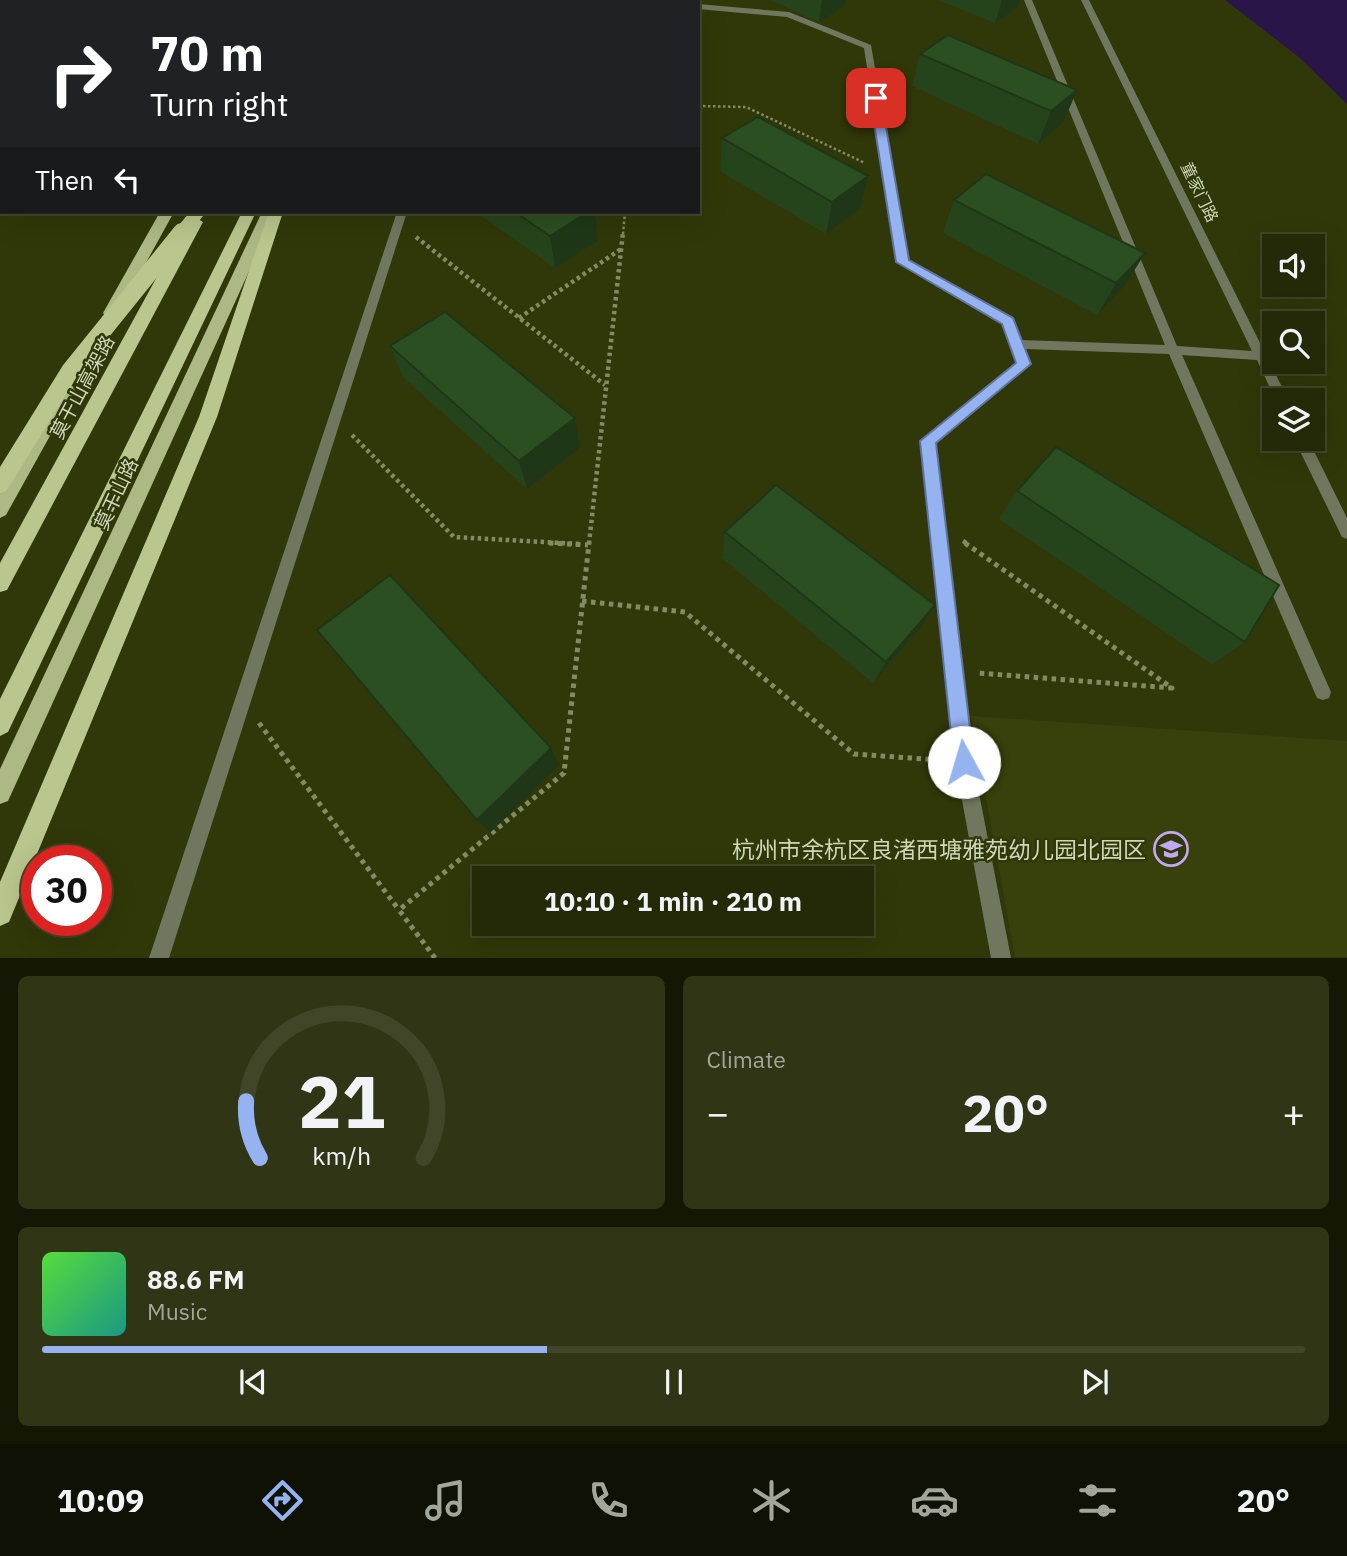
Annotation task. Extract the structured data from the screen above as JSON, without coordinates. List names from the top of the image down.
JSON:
{
  "streets": {
    "highway": ["莫干山高架路"],
    "main road": ["莫干山路"],
    "street": ["童家门路"]
  },
  "places": {
    "school or university": ["杭州市余杭区良渚西塘雅苑幼儿园北园区"]
  },
  "page": {
    "turn": ["70 m", "Turn right"],
    "then": "Then",
    "limit": "30",
    "trip": "10:10 · 1 min · 210 m",
    "tile": "Climate",
    "heat": ["−", "20°", "+"],
    "song": ["88.6 FM", "Music"],
    "tabs": ["10:09", "20°"],
    "gauge": ["21", "km/h"]
  }
}
